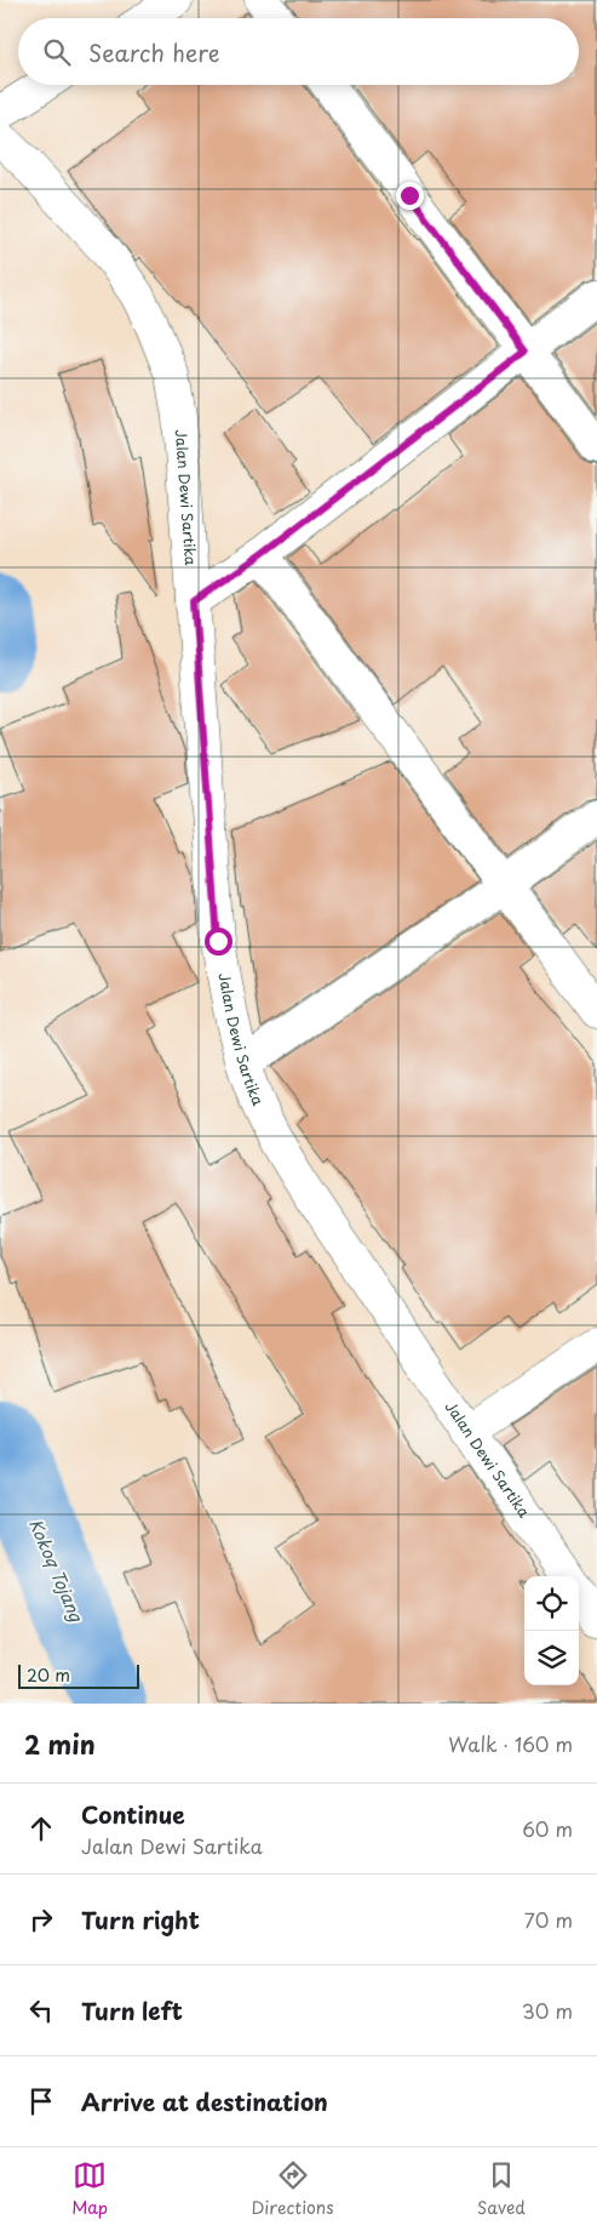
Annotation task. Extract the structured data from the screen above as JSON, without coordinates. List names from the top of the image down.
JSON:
{
  "streets": {
    "street": ["Jalan Dewi Sartika"]
  },
  "water": ["Kokoq Tojang"],
  "scale_bar": "20 m",
  "page": {
    "search": "Search here",
    "scale": "20 m",
    "heading": ["2 min", "Walk · 160 m"],
    "list": [
      ["Continue", "Jalan Dewi Sartika", "60 m"],
      ["Turn right", "70 m"],
      ["Turn left", "30 m"],
      "Arrive at destination"
    ],
    "nav": ["Map", "Directions", "Saved"]
  }
}
